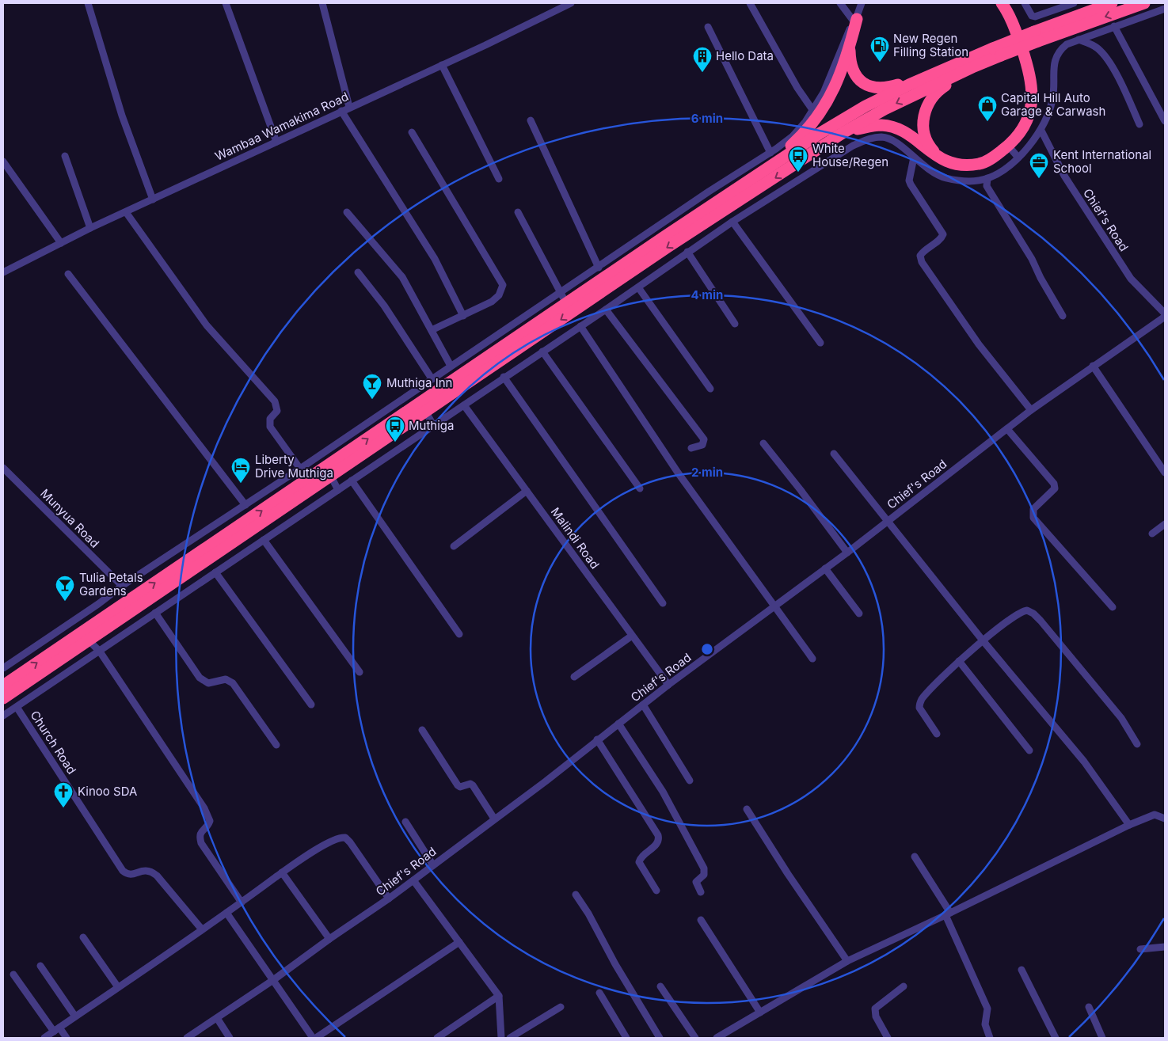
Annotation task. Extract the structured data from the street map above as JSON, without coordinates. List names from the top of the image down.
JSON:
{
  "streets": {
    "street": [
      "Wambaa Wamakima Road",
      "Chief's Road",
      "Munyua Road",
      "Malindi Road",
      "Church Road"
    ]
  },
  "crossings": [
    ["Chief's Road", "Malindi Road"]
  ],
  "places": {
    "fuel station": ["New Regen Filling Station"],
    "building": ["Hello Data"],
    "shop": ["Capital Hill Auto Garage & Carwash"],
    "bus stop": ["White House/Regen", "Muthiga"],
    "office": ["Kent International School"],
    "bar": ["Muthiga Inn", "Tulia Petals Gardens"],
    "hotel": ["Liberty Drive Muthiga"],
    "church": ["Kinoo SDA"]
  },
  "rings": ["6 min", "4 min", "2 min"]
}
